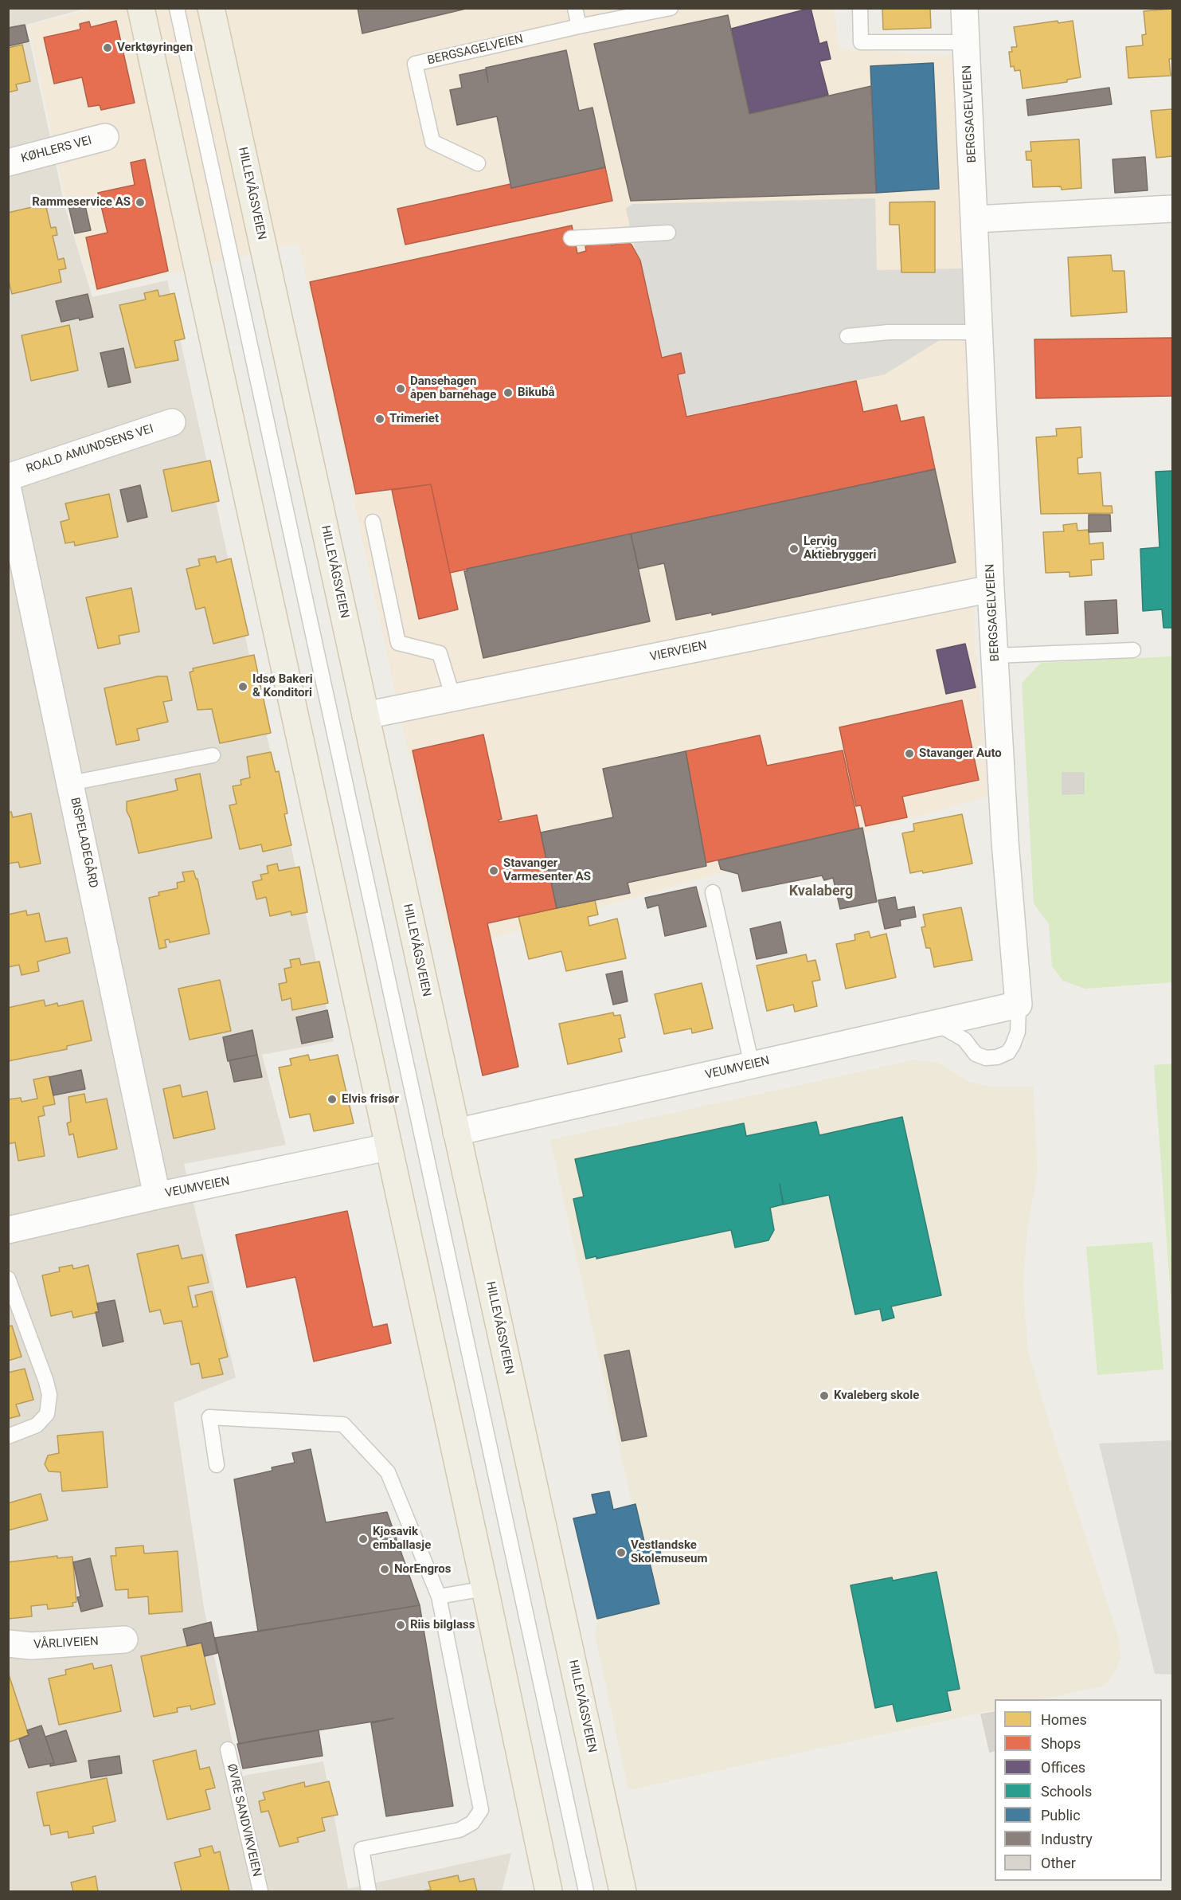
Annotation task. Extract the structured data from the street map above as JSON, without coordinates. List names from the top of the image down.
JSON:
{
  "streets": {
    "main road": ["HILLEVÅGSVEIEN"],
    "street": [
      "BERGSAGELVEIEN",
      "KØHLERS VEI",
      "ROALD AMUNDSENS VEI",
      "VIERVEIEN",
      "BISPELADEGÅRD",
      "VEUMVEIEN",
      "VÅRLIVEIEN"
    ],
    "lane": ["ØVRE SANDVIKVEIEN"]
  },
  "crossings": [
    ["BERGSAGELVEIEN", "VIERVEIEN"],
    ["BERGSAGELVEIEN", "VEUMVEIEN"],
    ["HILLEVÅGSVEIEN", "VIERVEIEN"],
    ["HILLEVÅGSVEIEN", "VEUMVEIEN"],
    ["BISPELADEGÅRD", "VEUMVEIEN"]
  ],
  "districts": ["Kvalaberg"],
  "places": [
    "Verktøyringen",
    "Rammeservice AS",
    "Dansehagen åpen barnehage",
    "Bikubå",
    "Trimeriet",
    "Lervig Aktiebryggeri",
    "Idsø Bakeri & Konditori",
    "Stavanger Auto",
    "Stavanger Varmesenter AS",
    "Elvis frisør",
    "Kvaleberg skole",
    "Kjosavik emballasje",
    "Vestlandske Skolemuseum",
    "NorEngros",
    "Riis bilglass"
  ],
  "legend": [
    "Homes",
    "Shops",
    "Offices",
    "Schools",
    "Public",
    "Industry",
    "Other"
  ]
}
